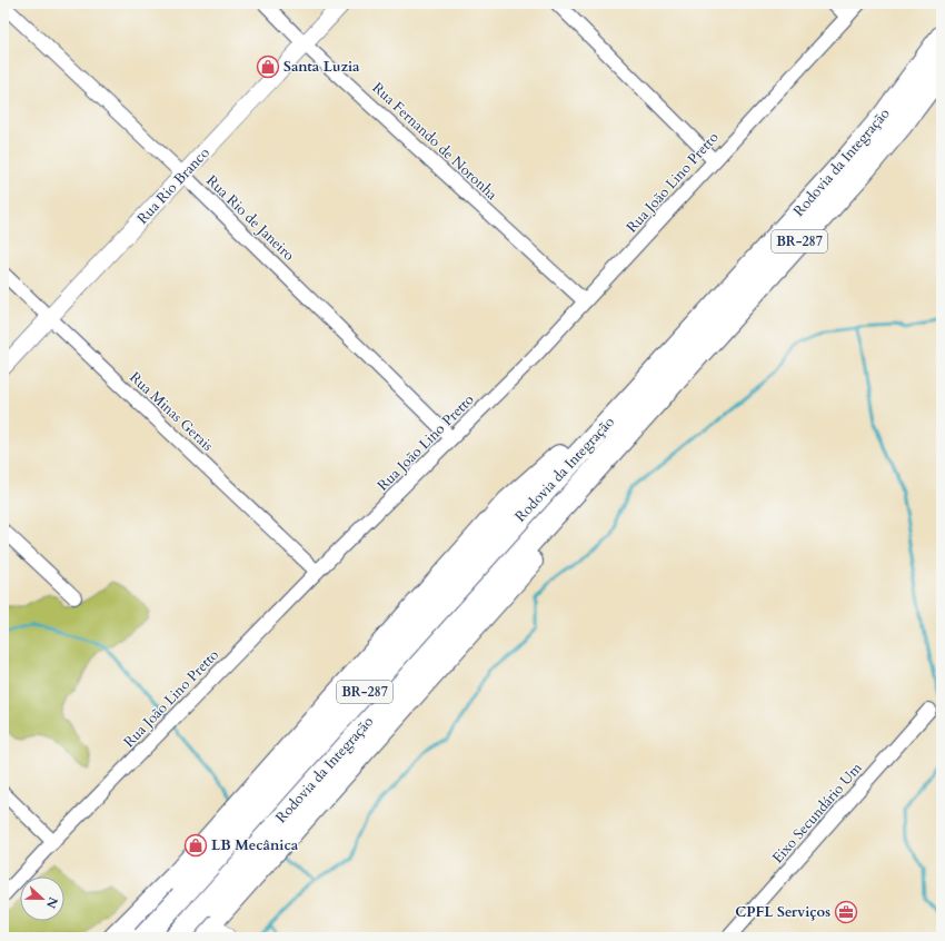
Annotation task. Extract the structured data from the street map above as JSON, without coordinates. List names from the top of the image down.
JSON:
{
  "streets": {
    "highway": ["Rodovia da Integração", "BR-287"],
    "street": [
      "Rua Fernando de Noronha",
      "Rua João Lino Pretto",
      "Rua Rio Branco",
      "Rua Rio de Janeiro",
      "Rua Minas Gerais",
      "Eixo Secundário Um"
    ]
  },
  "crossings": [
    ["Rua Fernando de Noronha", "Rua João Lino Pretto"],
    ["Rua Fernando de Noronha", "Rua Rio Branco"],
    ["Rodovia da Integração", "BR-287"],
    ["Rua João Lino Pretto", "Rua Rio de Janeiro"],
    ["Rua João Lino Pretto", "Rua Minas Gerais"],
    ["Rua Rio Branco", "Rua Rio de Janeiro"],
    ["Rua Rio Branco", "Rua Minas Gerais"]
  ],
  "places": {
    "shop": ["Santa Luzia", "LB Mecânica"],
    "office": ["CPFL Serviços"]
  },
  "north": "right"
}
